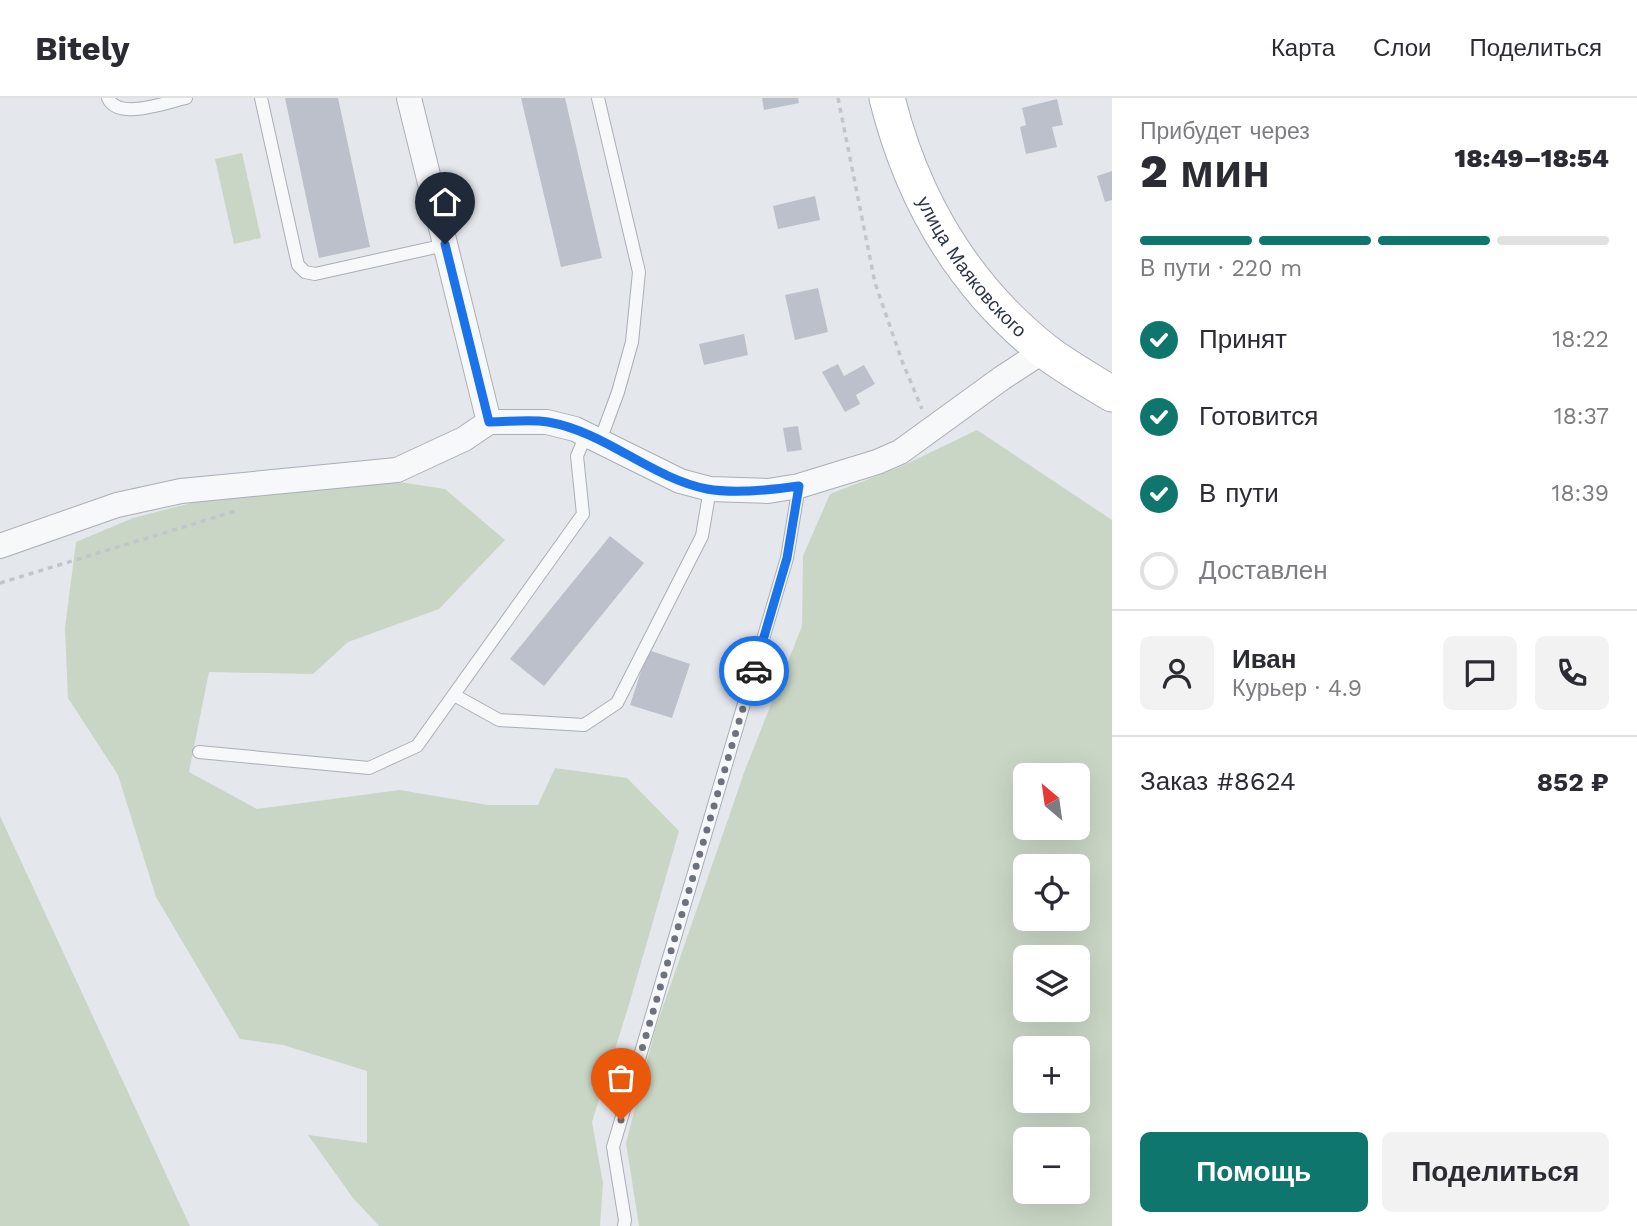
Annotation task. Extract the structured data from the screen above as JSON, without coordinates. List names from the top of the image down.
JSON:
{
  "streets": {
    "street": ["улица Маяковского"]
  },
  "north": "top left",
  "page": {
    "header": "Bitely",
    "nav": ["Карта", "Слои", "Поделиться"],
    "heading": ["2 мин", "Прибудет через", "18:49–18:54"],
    "panel": [
      "Иван",
      "Курьер · 4.9",
      "Заказ #8624",
      "852 ₽"
    ],
    "bar": "В пути · 220 m",
    "list": [
      ["Принят", "18:22"],
      ["Готовится", "18:37"],
      ["В пути", "18:39"],
      "Доставлен"
    ],
    "map_buttons": ["+", "−"],
    "buttons": ["Помощь", "Поделиться"]
  }
}
